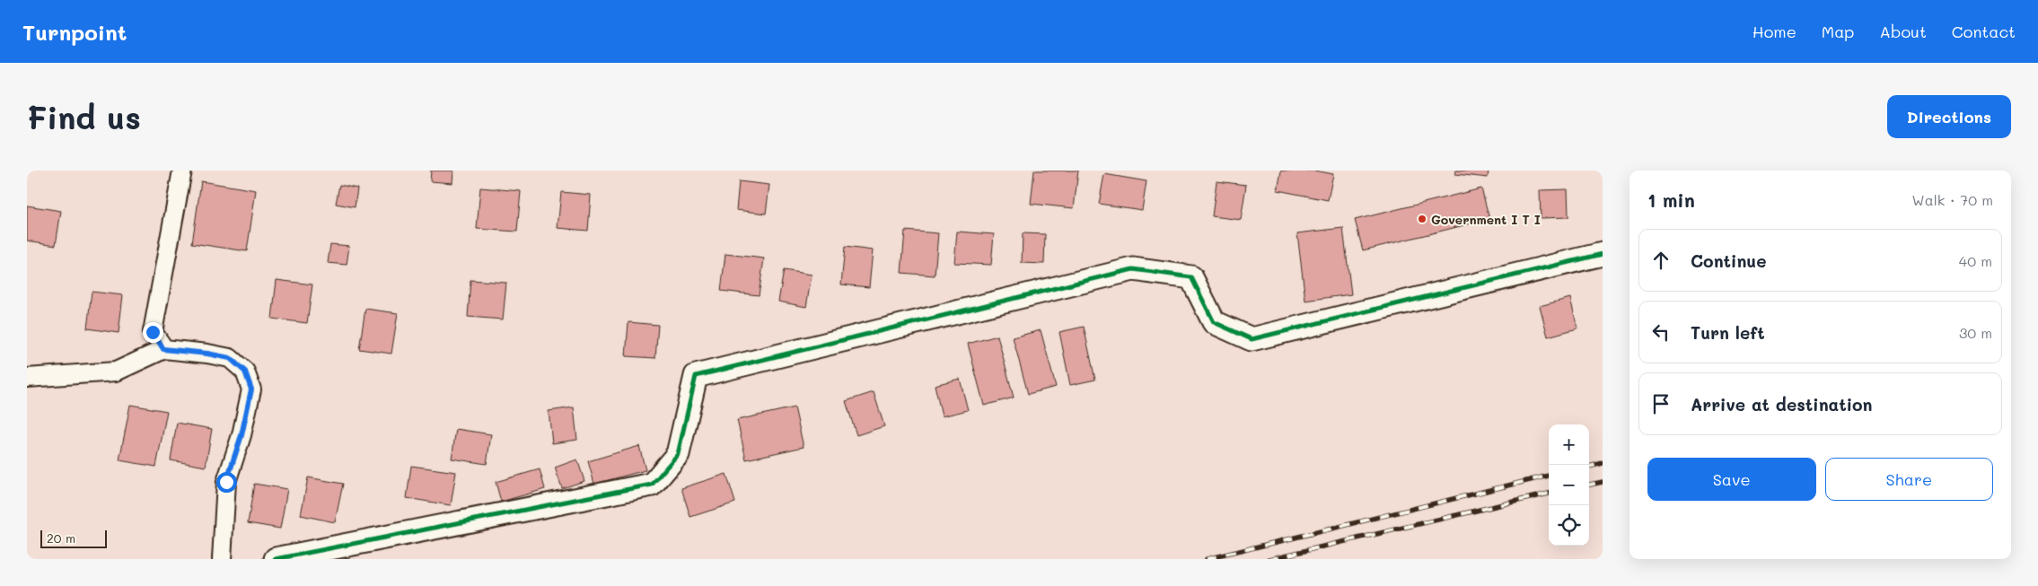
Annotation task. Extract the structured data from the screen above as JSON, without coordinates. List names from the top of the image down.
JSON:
{
  "places": ["Government I T I"],
  "scale_bar": "20 m",
  "page": {
    "header": "Turnpoint",
    "nav": [
      "Home",
      "Map",
      "About",
      "Contact"
    ],
    "buttons": [
      "Directions",
      ["Save", "Share"]
    ],
    "title": "Find us",
    "heading": ["1 min", "Walk · 70 m"],
    "list": [
      ["Continue", "40 m"],
      ["Turn left", "30 m"],
      "Arrive at destination"
    ],
    "map_buttons": ["+", "−"],
    "scale": "20 m"
  }
}
